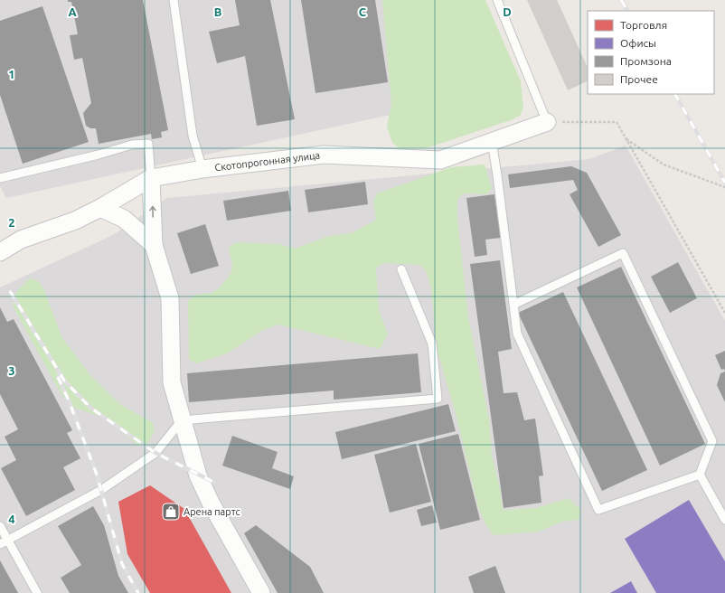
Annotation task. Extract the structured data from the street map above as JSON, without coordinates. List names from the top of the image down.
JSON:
{
  "streets": {
    "street": ["Скотопрогонная улица"]
  },
  "places": {
    "shop": ["Арена партс"]
  },
  "legend": [
    "Торговля",
    "Офисы",
    "Промзона",
    "Прочее"
  ],
  "grid": {
    "columns": [
      "A",
      "B",
      "C",
      "D"
    ],
    "rows": [
      "1",
      "2",
      "3",
      "4"
    ]
  }
}
